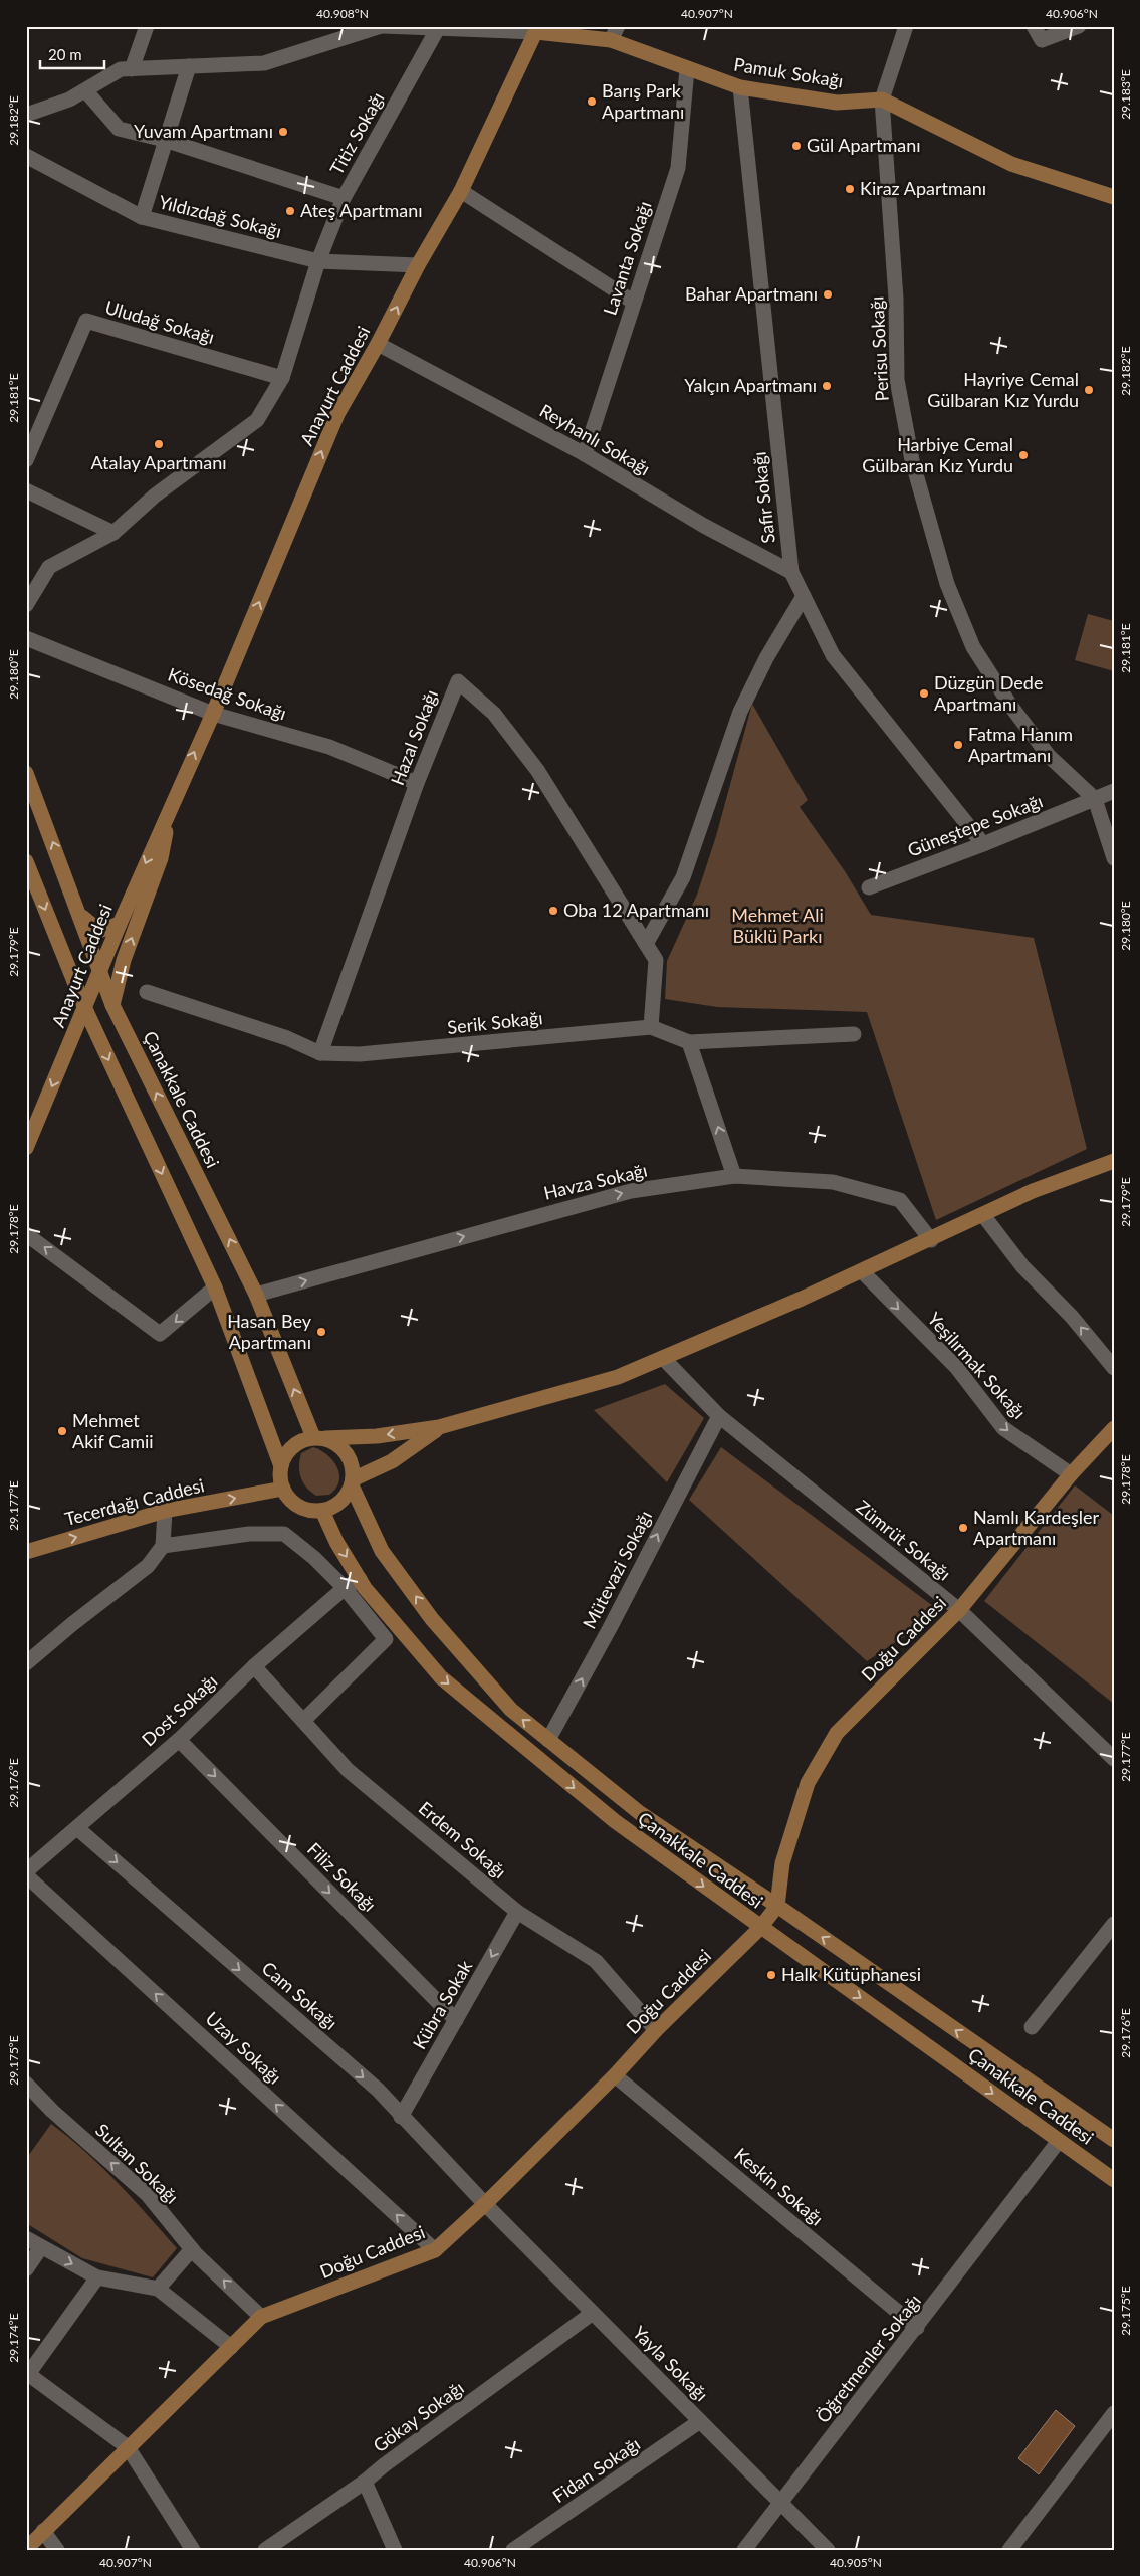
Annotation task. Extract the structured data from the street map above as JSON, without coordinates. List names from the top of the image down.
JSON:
{
  "streets": {
    "street": [
      "Pamuk Sokağı",
      "Titiz Sokağı",
      "Yıldızdağ Sokağı",
      "Lavanta Sokağı",
      "Uludağ Sokağı",
      "Perisu Sokağı",
      "Anayurt Caddesi",
      "Reyhanlı Sokağı",
      "Safir Sokağı",
      "Kösedağ Sokağı",
      "Hazal Sokağı",
      "Güneştepe Sokağı",
      "Serik Sokağı",
      "Çanakkale Caddesi",
      "Havza Sokağı",
      "Yeşilırmak Sokağı",
      "Tecerdağı Caddesi",
      "Zümrüt Sokağı",
      "Mütevazi Sokağı",
      "Doğu Caddesi",
      "Dost Sokağı",
      "Erdem Sokağı",
      "Filiz Sokağı",
      "Cam Sokağı",
      "Kübra Sokak",
      "Uzay Sokağı",
      "Sultan Sokağı",
      "Keskin Sokağı",
      "Öğretmenler Sokağı",
      "Yayla Sokağı",
      "Gökay Sokağı",
      "Fidan Sokağı"
    ]
  },
  "crossings": [
    ["Pamuk Sokağı", "Lavanta Sokağı"],
    ["Pamuk Sokağı", "Perisu Sokağı"],
    ["Pamuk Sokağı", "Anayurt Caddesi"],
    ["Pamuk Sokağı", "Safir Sokağı"],
    ["Titiz Sokağı", "Yıldızdağ Sokağı"],
    ["Titiz Sokağı", "Uludağ Sokağı"],
    ["Yıldızdağ Sokağı", "Anayurt Caddesi"],
    ["Lavanta Sokağı", "Reyhanlı Sokağı"],
    ["Perisu Sokağı", "Güneştepe Sokağı"],
    ["Anayurt Caddesi", "Reyhanlı Sokağı"],
    ["Anayurt Caddesi", "Kösedağ Sokağı"],
    ["Anayurt Caddesi", "Çanakkale Caddesi"],
    ["Reyhanlı Sokağı", "Safir Sokağı"],
    ["Safir Sokağı", "Güneştepe Sokağı"],
    ["Kösedağ Sokağı", "Hazal Sokağı"],
    ["Hazal Sokağı", "Serik Sokağı"],
    ["Çanakkale Caddesi", "Havza Sokağı"],
    ["Çanakkale Caddesi", "Tecerdağı Caddesi"],
    ["Çanakkale Caddesi", "Mütevazi Sokağı"],
    ["Çanakkale Caddesi", "Doğu Caddesi"],
    ["Çanakkale Caddesi", "Dost Sokağı"],
    ["Çanakkale Caddesi", "Öğretmenler Sokağı"],
    ["Yeşilırmak Sokağı", "Doğu Caddesi"],
    ["Zümrüt Sokağı", "Mütevazi Sokağı"],
    ["Zümrüt Sokağı", "Doğu Caddesi"],
    ["Doğu Caddesi", "Erdem Sokağı"],
    ["Doğu Caddesi", "Cam Sokağı"],
    ["Doğu Caddesi", "Uzay Sokağı"],
    ["Doğu Caddesi", "Sultan Sokağı"],
    ["Doğu Caddesi", "Keskin Sokağı"],
    ["Doğu Caddesi", "Yayla Sokağı"],
    ["Dost Sokağı", "Erdem Sokağı"],
    ["Dost Sokağı", "Filiz Sokağı"],
    ["Dost Sokağı", "Cam Sokağı"],
    ["Erdem Sokağı", "Kübra Sokak"],
    ["Filiz Sokağı", "Kübra Sokak"],
    ["Cam Sokağı", "Kübra Sokak"],
    ["Cam Sokağı", "Yayla Sokağı"],
    ["Keskin Sokağı", "Öğretmenler Sokağı"],
    ["Öğretmenler Sokağı", "Yayla Sokağı"],
    ["Yayla Sokağı", "Gökay Sokağı"],
    ["Yayla Sokağı", "Fidan Sokağı"]
  ],
  "one_way": [
    "Havza Sokağı",
    "Tecerdağı Caddesi",
    "Mütevazi Sokağı",
    "Filiz Sokağı",
    "Cam Sokağı",
    "Kübra Sokak",
    "Uzay Sokağı"
  ],
  "parks": ["Mehmet Ali Büklü Parkı"],
  "places": [
    "Barış Park Apartmanı",
    "Yuvam Apartmanı",
    "Gül Apartmanı",
    "Kiraz Apartmanı",
    "Ateş Apartmanı",
    "Bahar Apartmanı",
    "Yalçın Apartmanı",
    "Hayriye Cemal Gülbaran Kız Yurdu",
    "Atalay Apartmanı",
    "Harbiye Cemal Gülbaran Kız Yurdu",
    "Düzgün Dede Apartmanı",
    "Fatma Hanım Apartmanı",
    "Oba 12 Apartmanı",
    "Hasan Bey Apartmanı",
    "Mehmet Akif Camii",
    "Namlı Kardeşler Apartmanı",
    "Halk Kütüphanesi"
  ],
  "scale_bar": "20 m",
  "coordinates": [
    "40.908°N",
    "40.907°N",
    "40.906°N",
    "29.183°E",
    "29.182°E",
    "29.181°E",
    "29.180°E",
    "29.179°E",
    "29.178°E",
    "29.177°E",
    "29.176°E",
    "29.175°E",
    "29.174°E",
    "40.905°N"
  ]
}
